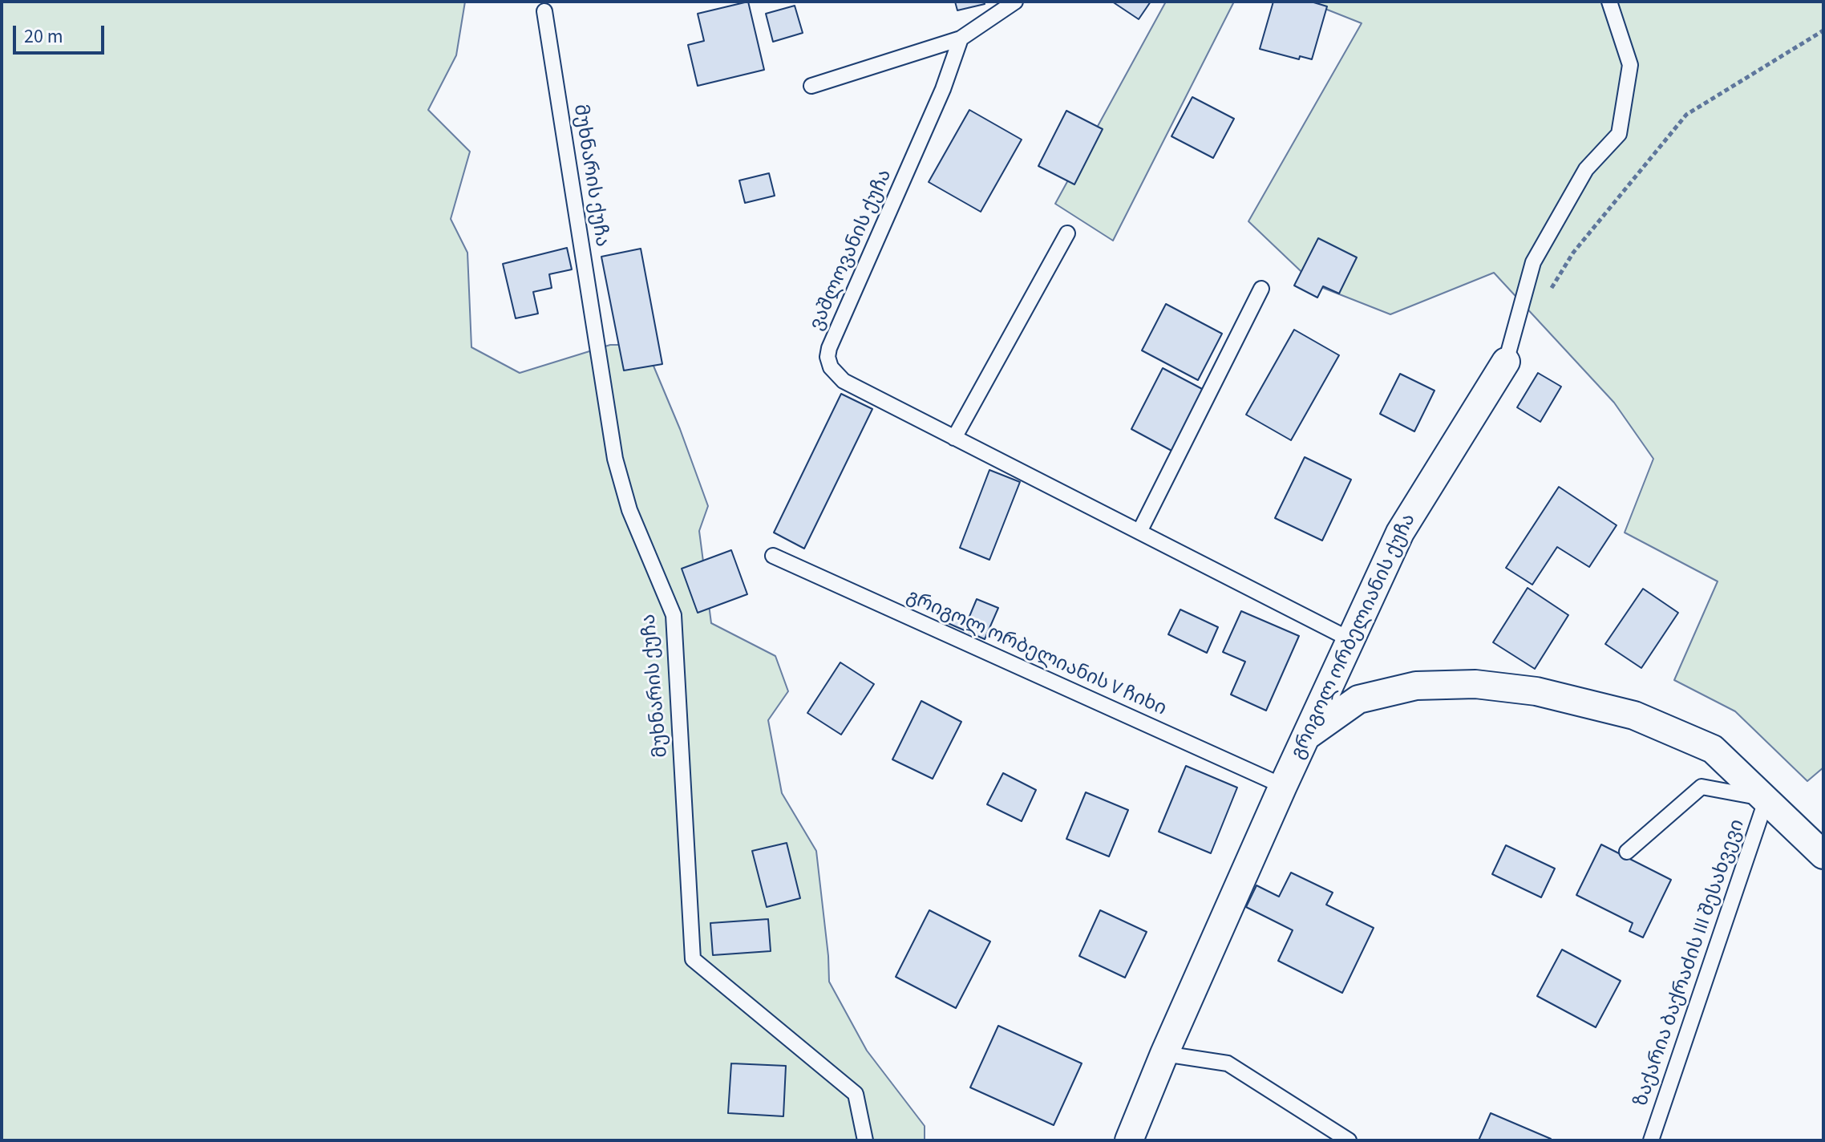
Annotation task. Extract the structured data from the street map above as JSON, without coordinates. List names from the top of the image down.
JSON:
{
  "streets": {
    "street": ["გრიგოლ ორბელიანის ქუჩა"],
    "lane": [
      "მუხნარის ქუჩა",
      "ვაშლოვანის ქუჩა",
      "გრიგოლ ორბელიანის V ჩიხი",
      "ზაქარია ბაქრაძის III შესახვევი"
    ]
  },
  "crossings": [
    ["ვაშლოვანის ქუჩა", "გრიგოლ ორბელიანის ქუჩა"],
    ["გრიგოლ ორბელიანის ქუჩა", "გრიგოლ ორბელიანის V ჩიხი"]
  ],
  "scale_bar": "20 m"
}
